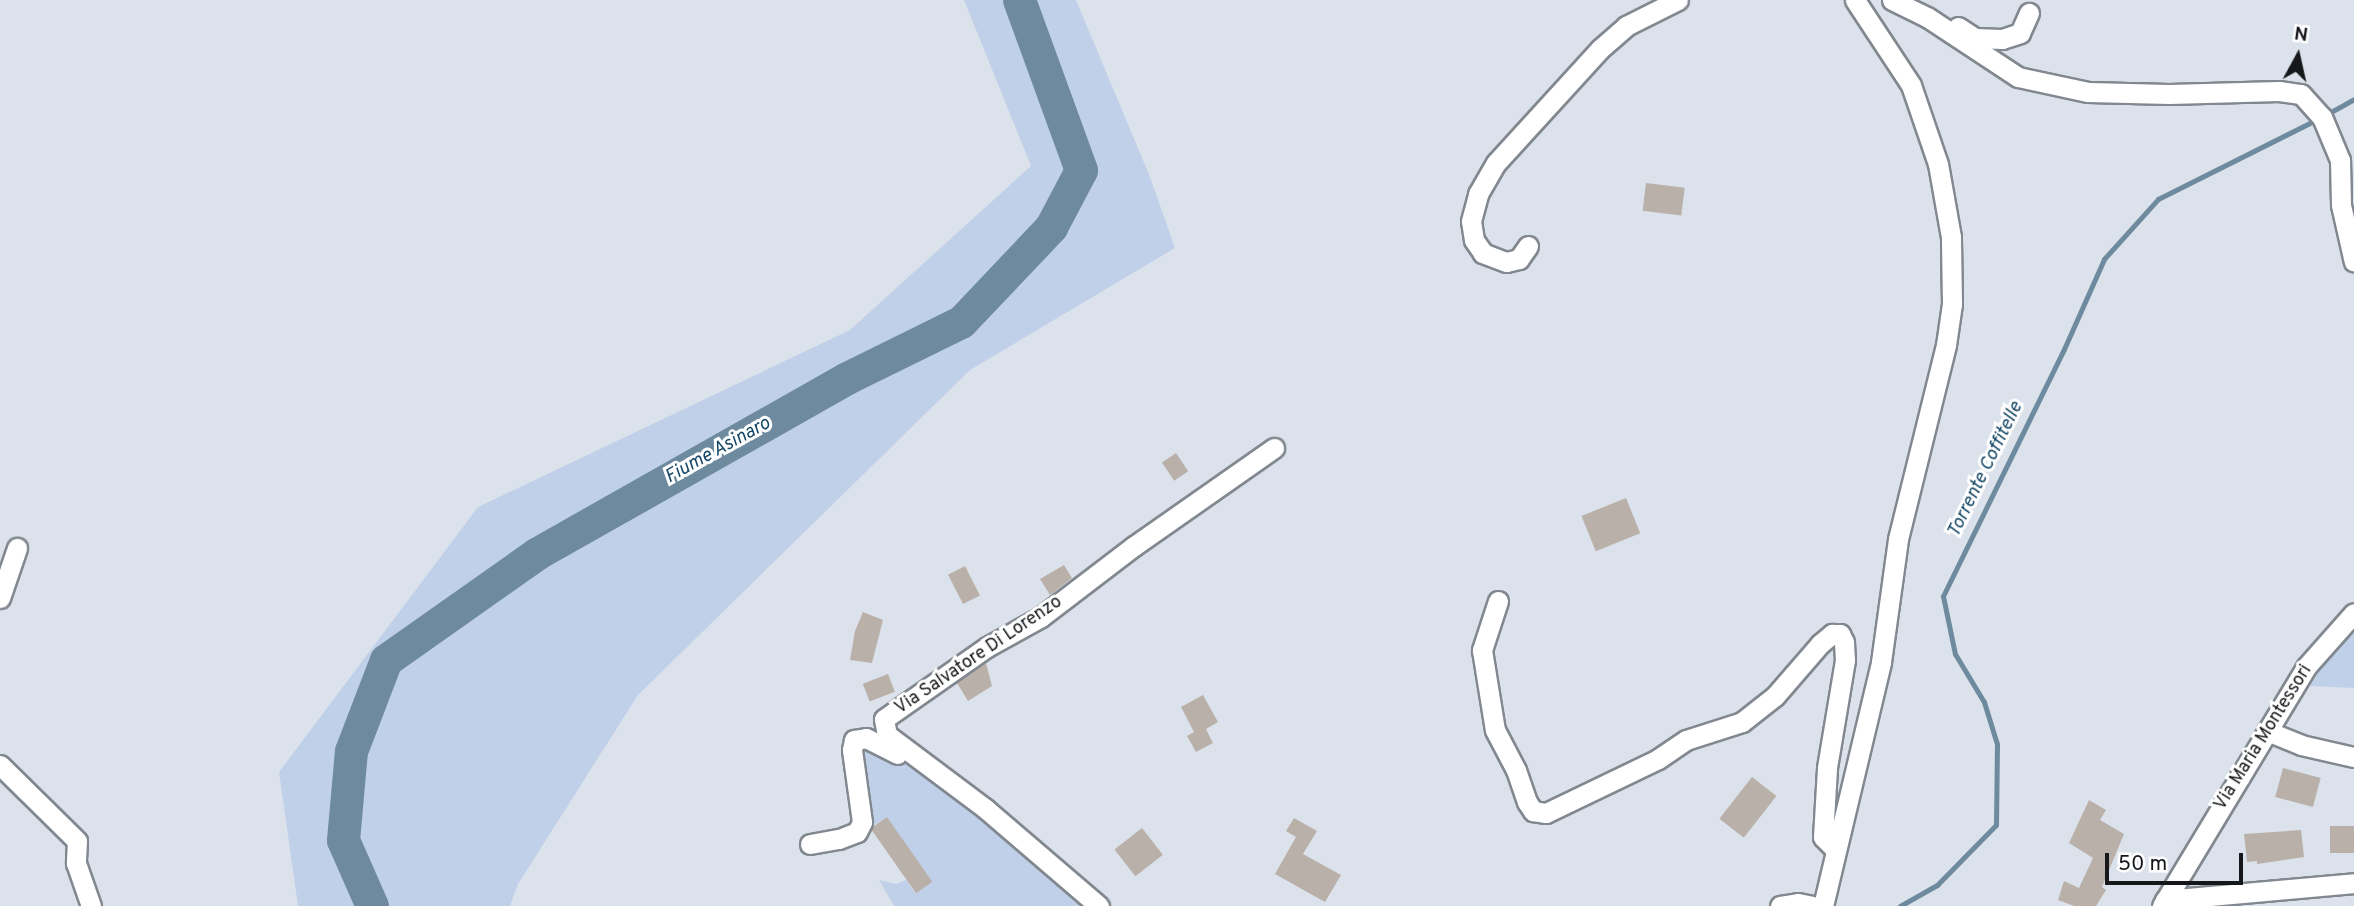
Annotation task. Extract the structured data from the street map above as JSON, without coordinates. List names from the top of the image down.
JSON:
{
  "streets": {
    "street": ["Via Salvatore Di Lorenzo", "Via Maria Montessori"]
  },
  "water": ["Fiume Asinaro", "Torrente Coffitelle"],
  "scale_bar": "50 m",
  "north": "top"
}
